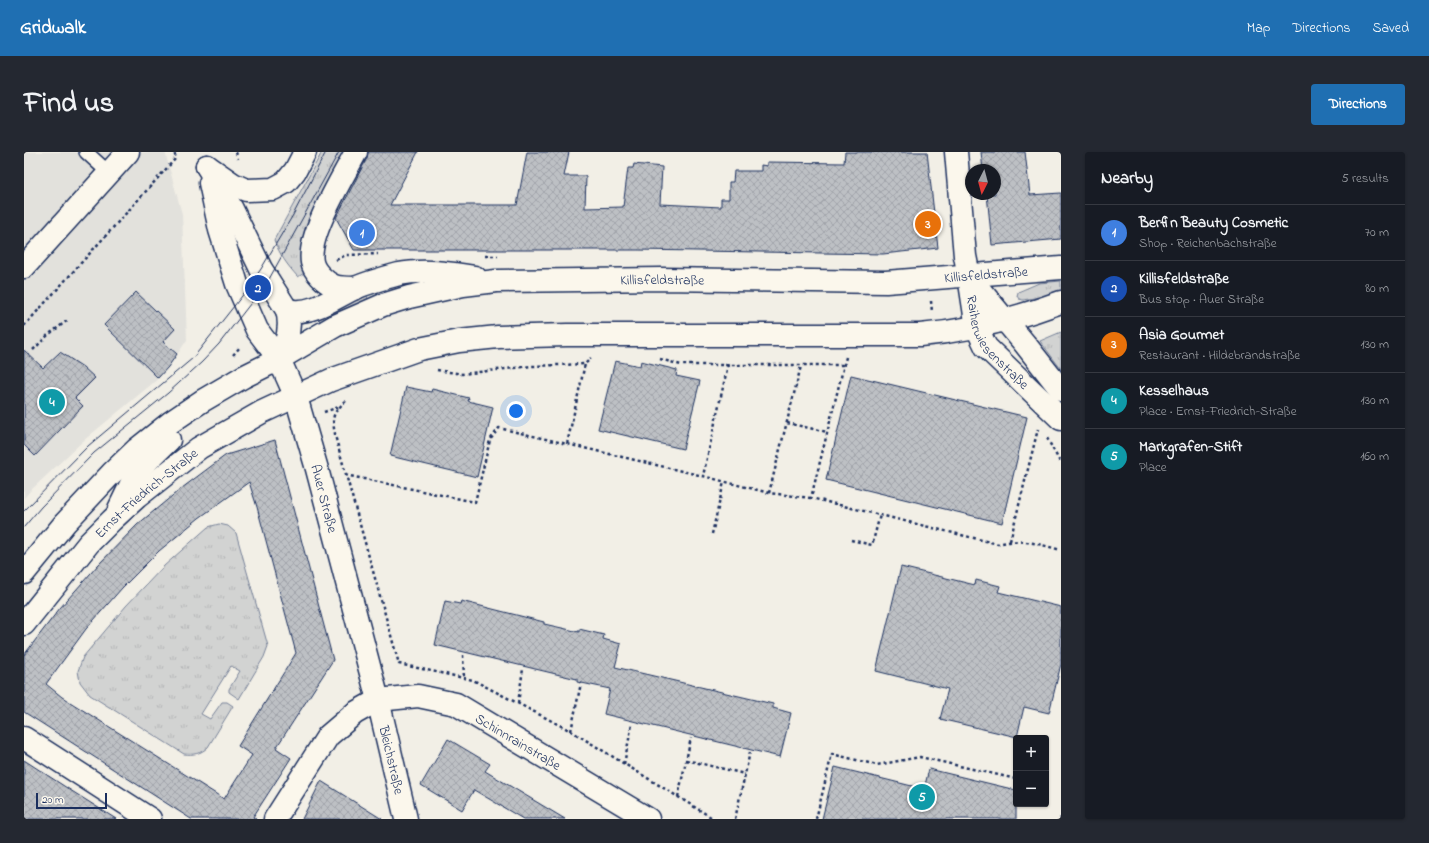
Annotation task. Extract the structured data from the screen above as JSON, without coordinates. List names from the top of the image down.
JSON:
{
  "streets": {
    "main road": [
      "Killisfeldstraße",
      "Raiherwiesenstraße",
      "Ernst-Friedrich-Straße",
      "Auer Straße",
      "Schinnrainstraße",
      "Bleichstraße"
    ]
  },
  "crossings": [
    ["Killisfeldstraße", "Raiherwiesenstraße"],
    ["Killisfeldstraße", "Auer Straße"],
    ["Ernst-Friedrich-Straße", "Auer Straße"],
    ["Auer Straße", "Schinnrainstraße"],
    ["Auer Straße", "Bleichstraße"],
    ["Schinnrainstraße", "Bleichstraße"]
  ],
  "scale_bar": "20 m",
  "north": "bottom",
  "page": {
    "header": "Gridwalk",
    "nav": ["Map", "Directions", "Saved"],
    "title": "Find us",
    "buttons": "Directions",
    "heading": ["Nearby", "5 results"],
    "list": [
      {
        "mark": "1",
        "name": "Berfin Beauty Cosmetic",
        "note": "Shop · Reichenbachstraße",
        "value": "70 m"
      },
      {
        "mark": "2",
        "name": "Killisfeldstraße",
        "note": "Bus stop · Auer Straße",
        "value": "80 m"
      },
      {
        "mark": "3",
        "name": "Asia Gourmet",
        "note": "Restaurant · Hildebrandstraße",
        "value": "130 m"
      },
      {
        "mark": "4",
        "name": "Kesselhaus",
        "note": "Place · Ernst-Friedrich-Straße",
        "value": "130 m"
      },
      {
        "mark": "5",
        "name": "Markgrafen-Stift",
        "note": "Place",
        "value": "160 m"
      }
    ],
    "pins": [
      "3",
      "1",
      "2",
      "4",
      "5"
    ],
    "map_buttons": ["+", "−"],
    "scale": "20 m"
  }
}
